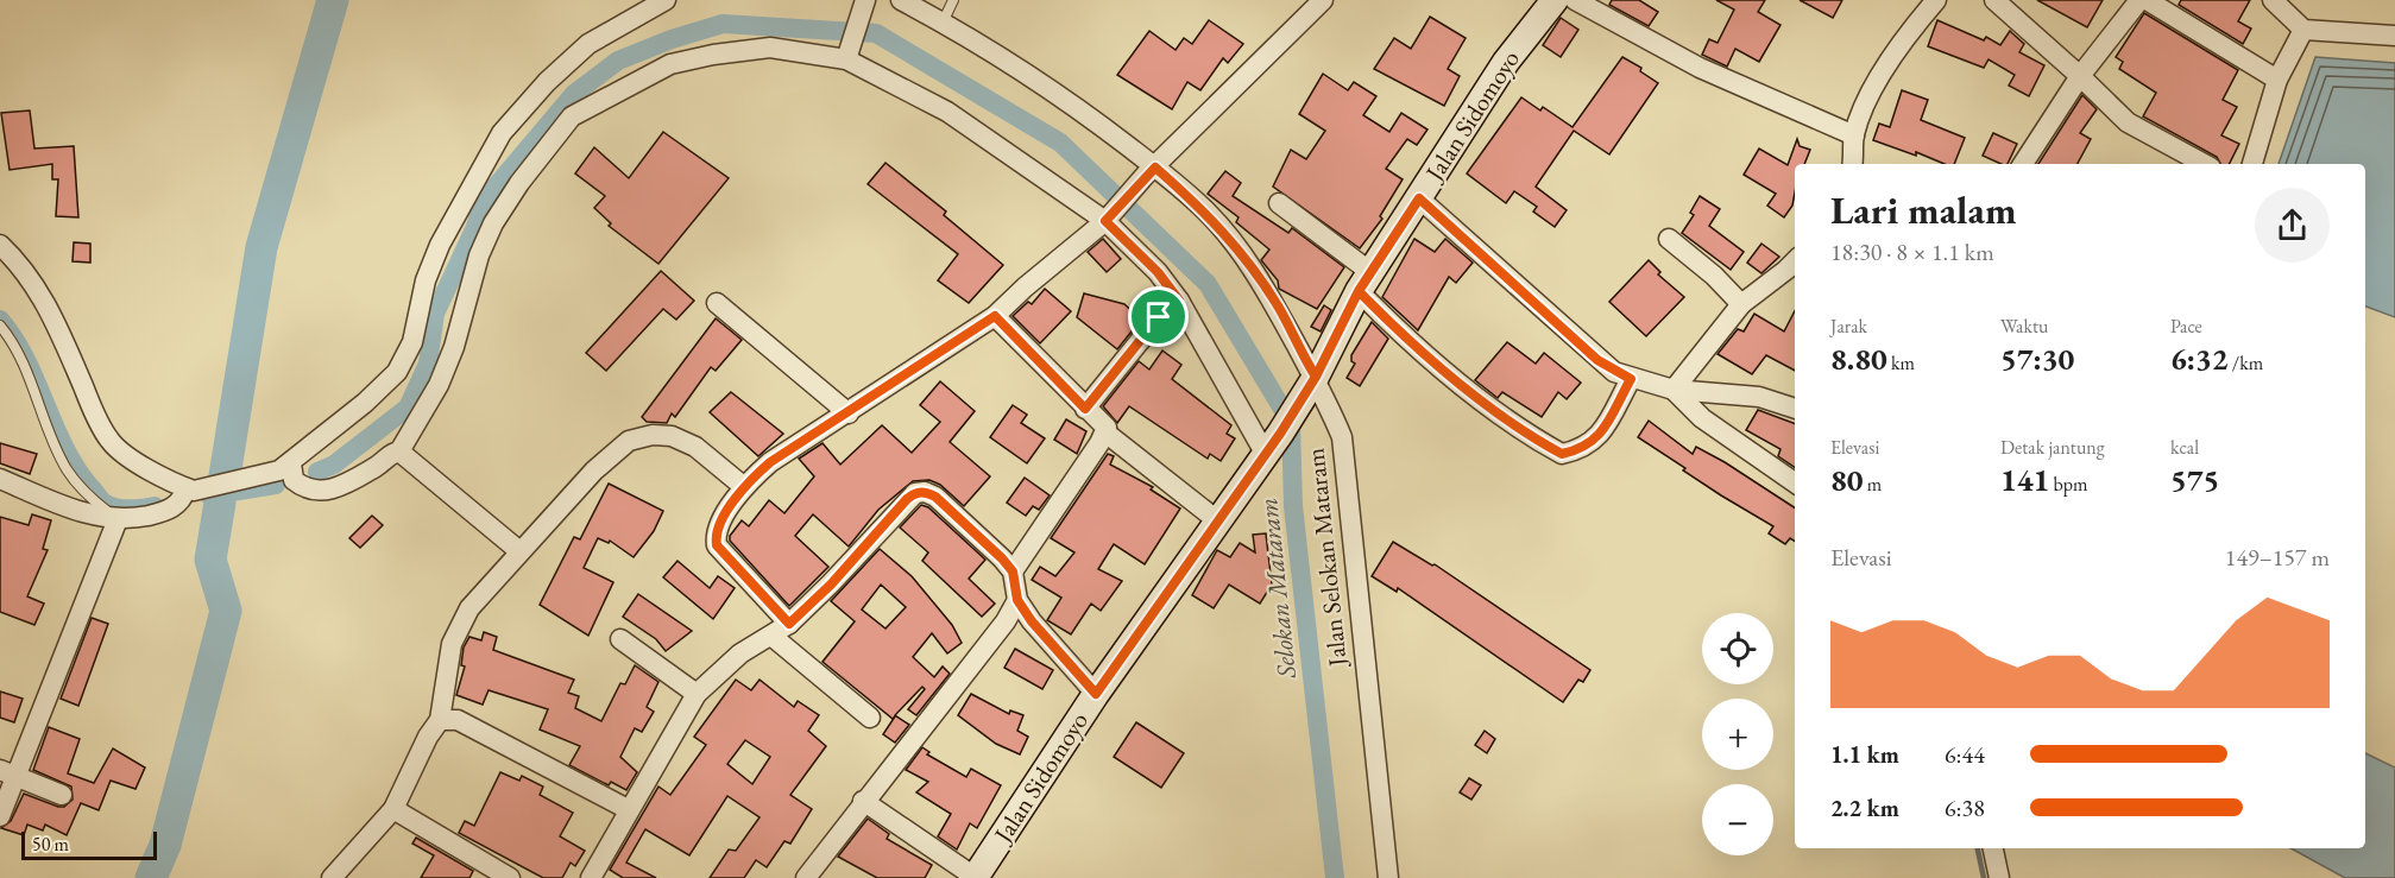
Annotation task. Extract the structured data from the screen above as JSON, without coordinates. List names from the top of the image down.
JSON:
{
  "streets": {
    "main road": ["Jalan Sidomoyo"],
    "street": ["Jalan Selokan Mataram"]
  },
  "crossings": [
    ["Jalan Sidomoyo", "Jalan Selokan Mataram"]
  ],
  "water": ["Selokan Mataram"],
  "scale_bar": "50 m",
  "page": {
    "heading": ["Lari malam", "18:30 · 8 × 1.1 km"],
    "stats": [
      ["Jarak", "8.80 km"],
      ["Waktu", "57:30"],
      ["Pace", "6:32 /km"],
      ["Elevasi", "80 m"],
      ["Detak jantung", "141 bpm"],
      ["kcal", "575"]
    ],
    "chart": ["Elevasi", "149–157 m"],
    "map_buttons": ["+", "−"],
    "list": [
      {
        "name": "1.1 km",
        "note": "6:44"
      },
      {
        "name": "2.2 km",
        "note": "6:38"
      }
    ],
    "scale": "50 m"
  }
}
